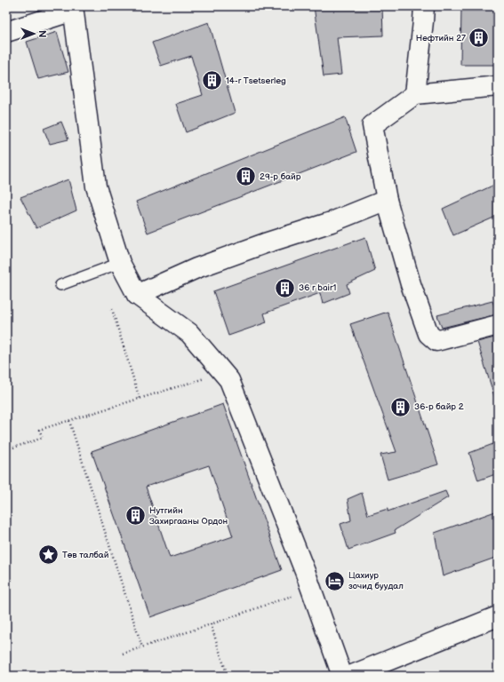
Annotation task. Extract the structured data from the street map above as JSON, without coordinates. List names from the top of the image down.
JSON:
{
  "places": {
    "building": [
      "Нефтийн 27",
      "14-r Tsetserleg",
      "29-р байр",
      "36 r bair1",
      "36-р байр 2",
      "Нутгийн Захиргааны Ордон"
    ],
    "place": ["Төв талбай"],
    "hotel": ["Цахиур зочид буудал"]
  },
  "north": "right"
}
